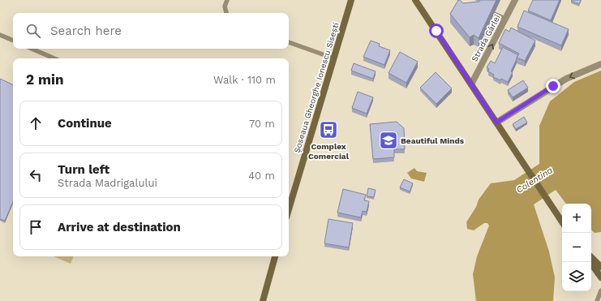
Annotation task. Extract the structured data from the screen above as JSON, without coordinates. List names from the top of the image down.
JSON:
{
  "streets": {
    "street": ["Strada Gârlei", "Șoseaua Gheorghe Ionescu Sisești"]
  },
  "one_way": ["Strada Gârlei"],
  "water": ["Colentina"],
  "places": {
    "bus stop": ["Complex Comercial"],
    "school or university": ["Beautiful Minds"]
  },
  "page": {
    "search": "Search here",
    "heading": ["2 min", "Walk · 110 m"],
    "list": [
      ["Continue", "70 m"],
      ["Turn left", "Strada Madrigalului", "40 m"],
      "Arrive at destination"
    ],
    "map_buttons": ["+", "−"]
  }
}
